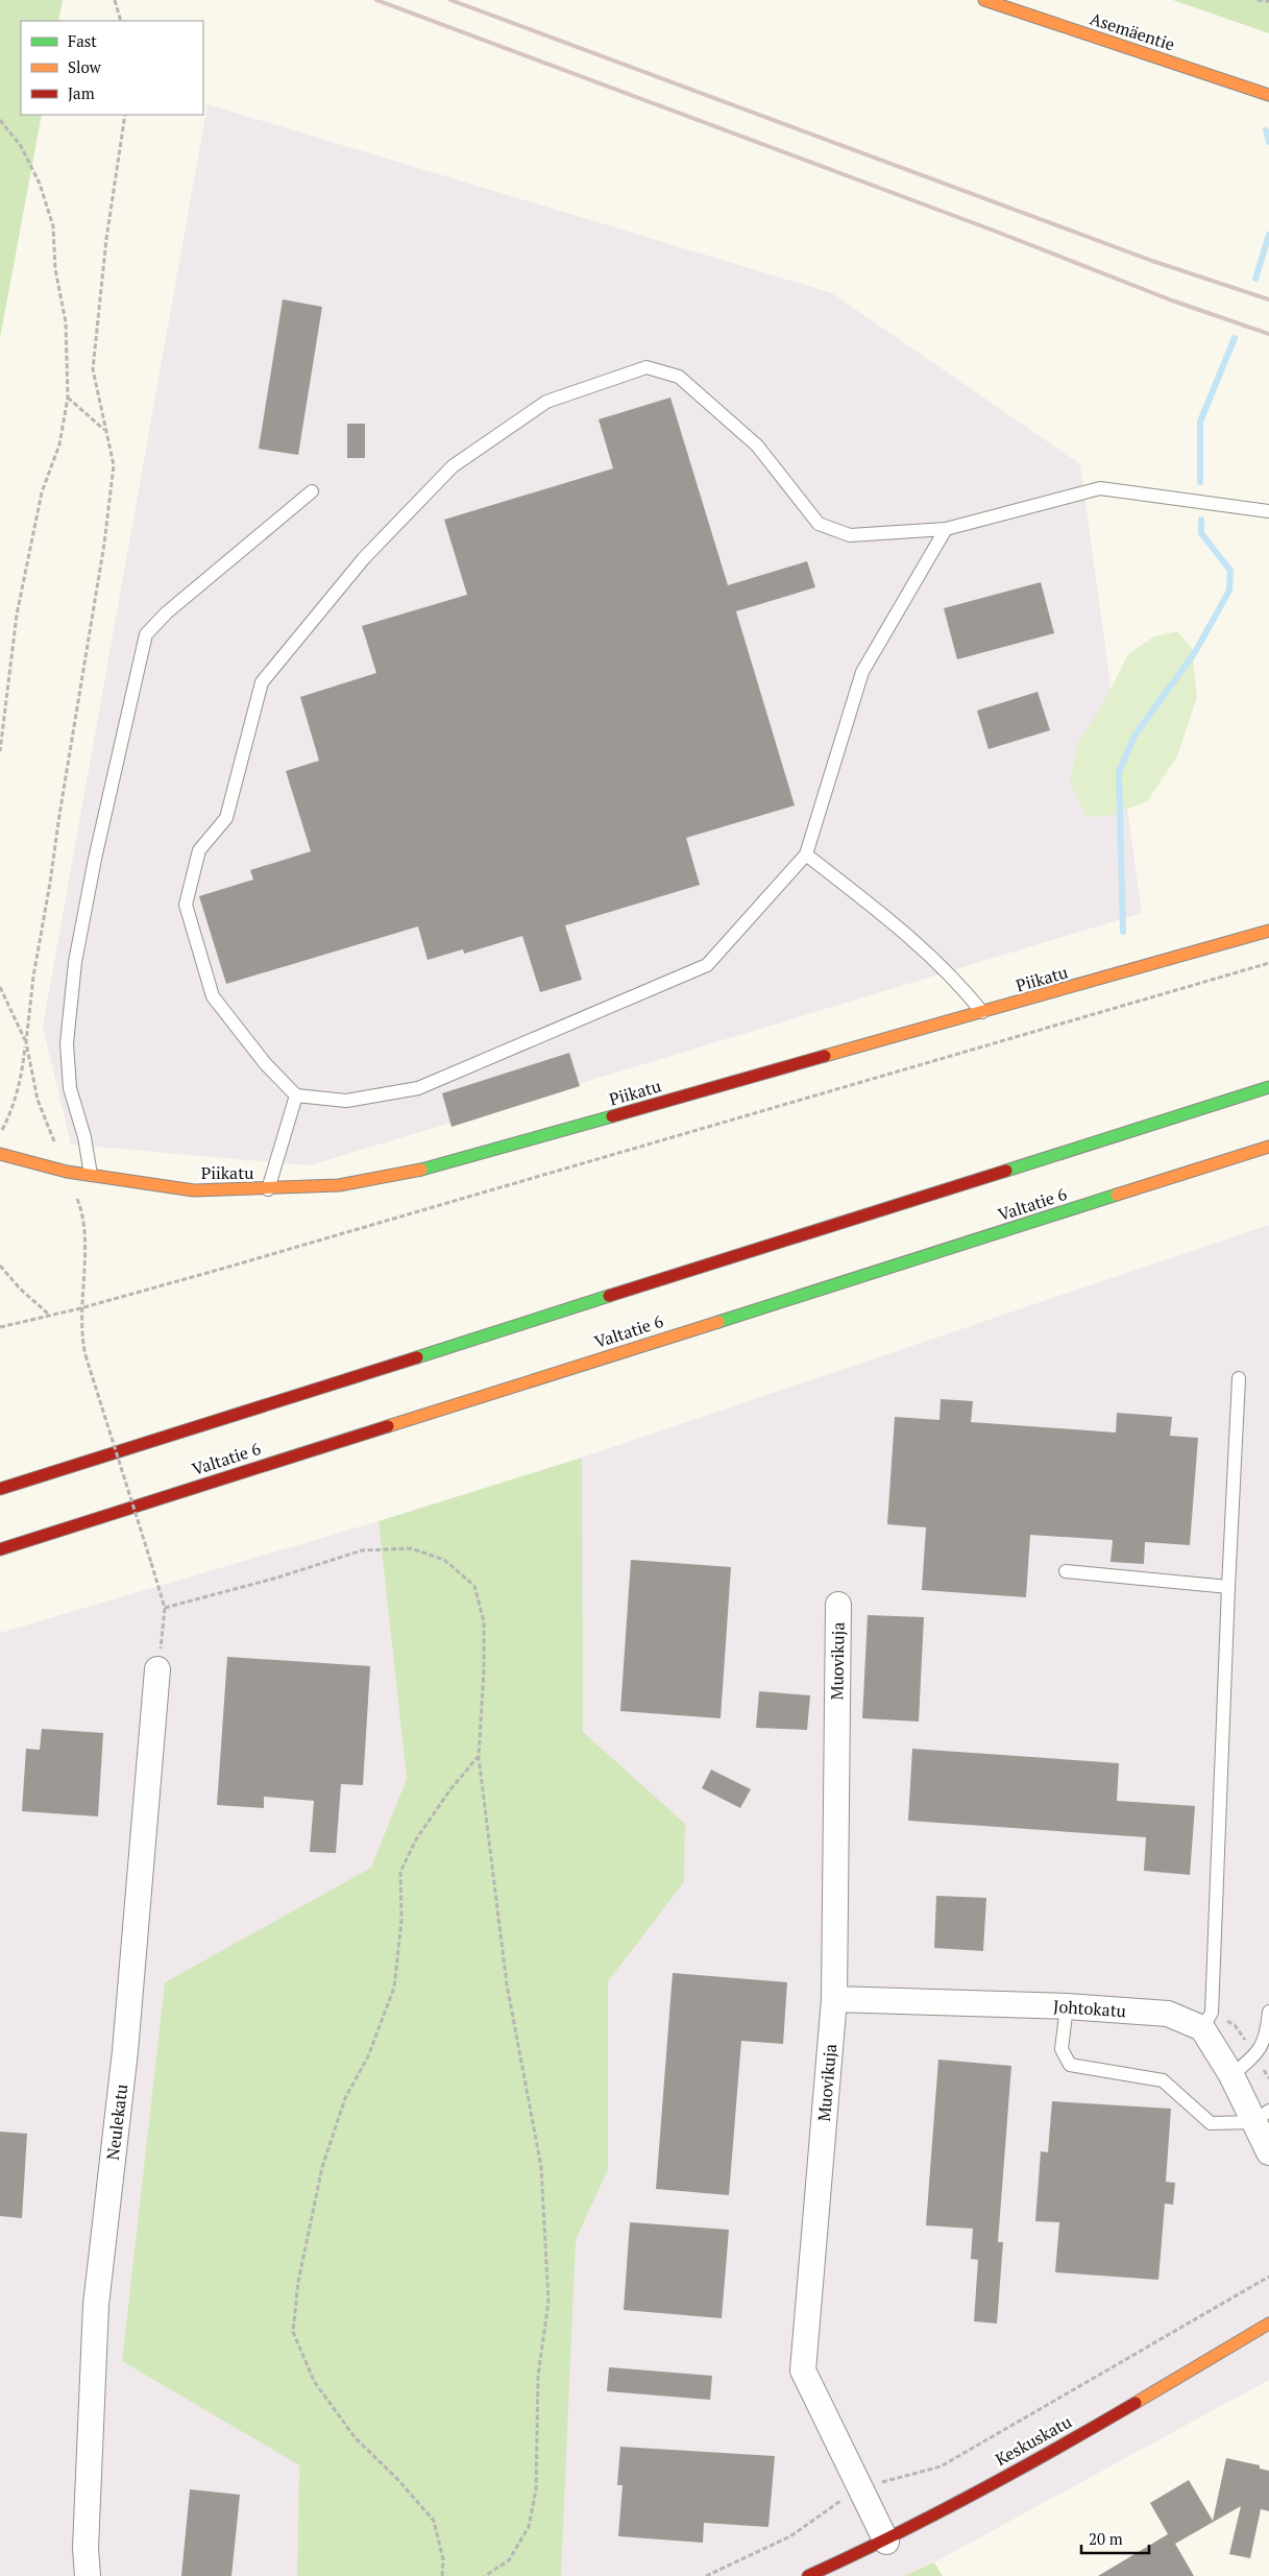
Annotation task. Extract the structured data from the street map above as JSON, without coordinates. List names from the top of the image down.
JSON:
{
  "streets": {
    "main road": [
      "Asemäentie",
      "Piikatu",
      "Valtatie 6",
      "Keskuskatu"
    ],
    "street": ["Muovikuja", "Johtokatu", "Neulekatu"]
  },
  "crossings": [
    ["Muovikuja", "Johtokatu"],
    ["Muovikuja", "Keskuskatu"]
  ],
  "legend": ["Fast", "Slow", "Jam"],
  "scale_bar": "20 m"
}
